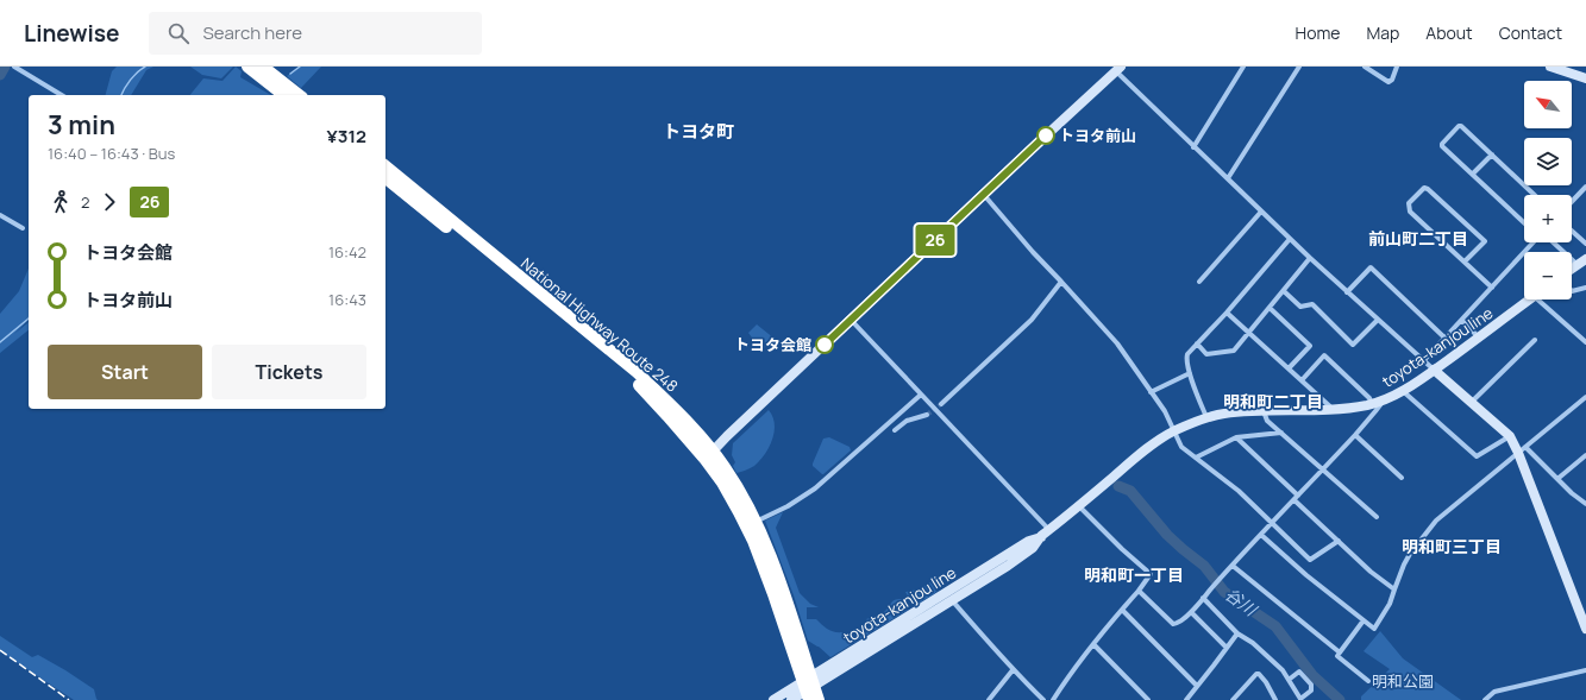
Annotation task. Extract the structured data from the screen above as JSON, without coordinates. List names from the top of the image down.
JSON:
{
  "streets": {
    "highway": ["National Highway Route 248"],
    "main road": ["toyota-kanjou line"]
  },
  "crossings": [
    ["National Highway Route 248", "toyota-kanjou line"]
  ],
  "districts": [
    "トヨタ町",
    "前山町二丁目",
    "明和町二丁目",
    "明和町三丁目",
    "明和町一丁目"
  ],
  "water": ["谷川"],
  "parks": ["明和公園"],
  "places": ["トヨタ前山", "トヨタ会館"],
  "lines": ["bus line 26"],
  "north": "top left",
  "page": {
    "header": "Linewise",
    "search": "Search here",
    "nav": [
      "Home",
      "Map",
      "About",
      "Contact"
    ],
    "on_map": "26",
    "map_buttons": ["+", "−"],
    "heading": ["3 min", "16:40 – 16:43 · Bus", "¥312"],
    "legs": ["2", "26"],
    "list": [
      {
        "name": "トヨタ会館",
        "value": "16:42"
      },
      {
        "name": "トヨタ前山",
        "value": "16:43"
      }
    ],
    "buttons": ["Start", "Tickets"]
  }
}
